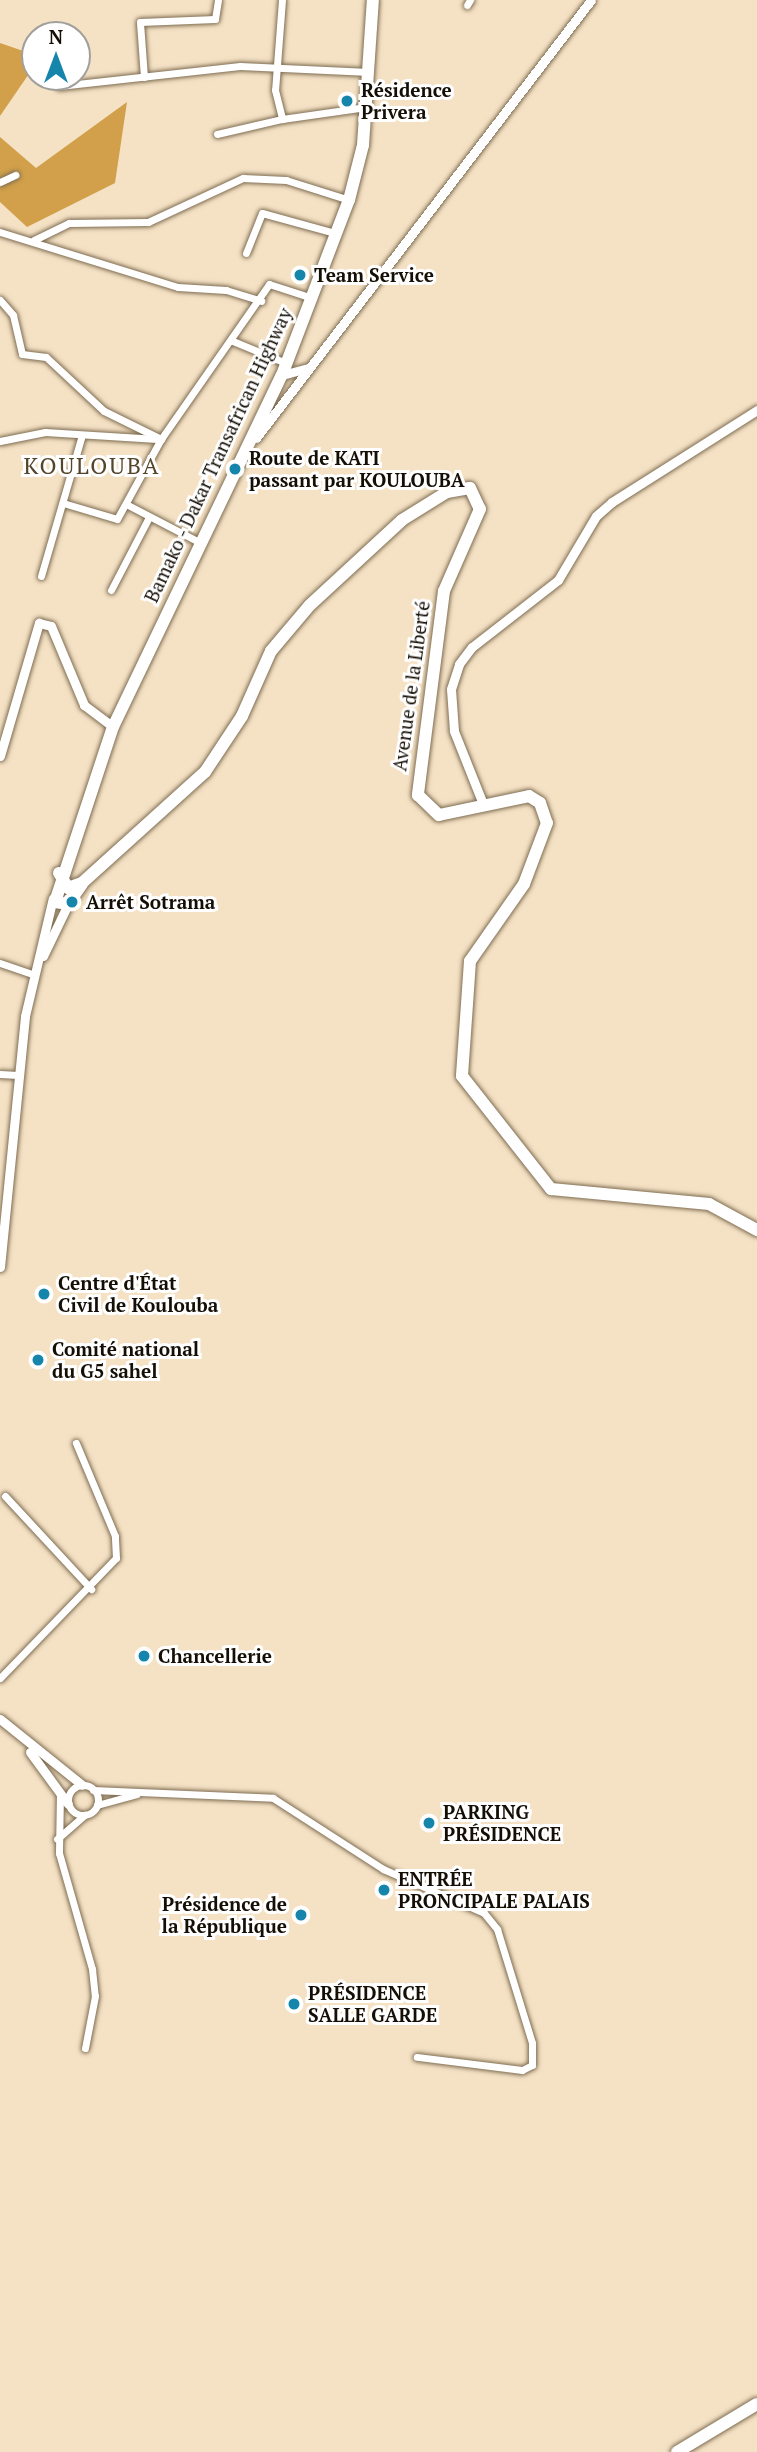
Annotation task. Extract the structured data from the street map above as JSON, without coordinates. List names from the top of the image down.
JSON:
{
  "streets": {
    "highway": ["Bamako - Dakar Transafrican Highway", "Avenue de la Liberté"]
  },
  "districts": ["KOULOUBA"],
  "places": [
    "Résidence Privera",
    "Team Service",
    "Route de KATI passant par KOULOUBA",
    "Arrêt Sotrama",
    "Centre d'État Civil de Koulouba",
    "Comité national du G5 sahel",
    "Chancellerie",
    "PARKING PRÉSIDENCE",
    "ENTRÉE PRONCIPALE PALAIS",
    "Présidence de la République",
    "PRÉSIDENCE SALLE GARDE"
  ],
  "north": "top"
}
